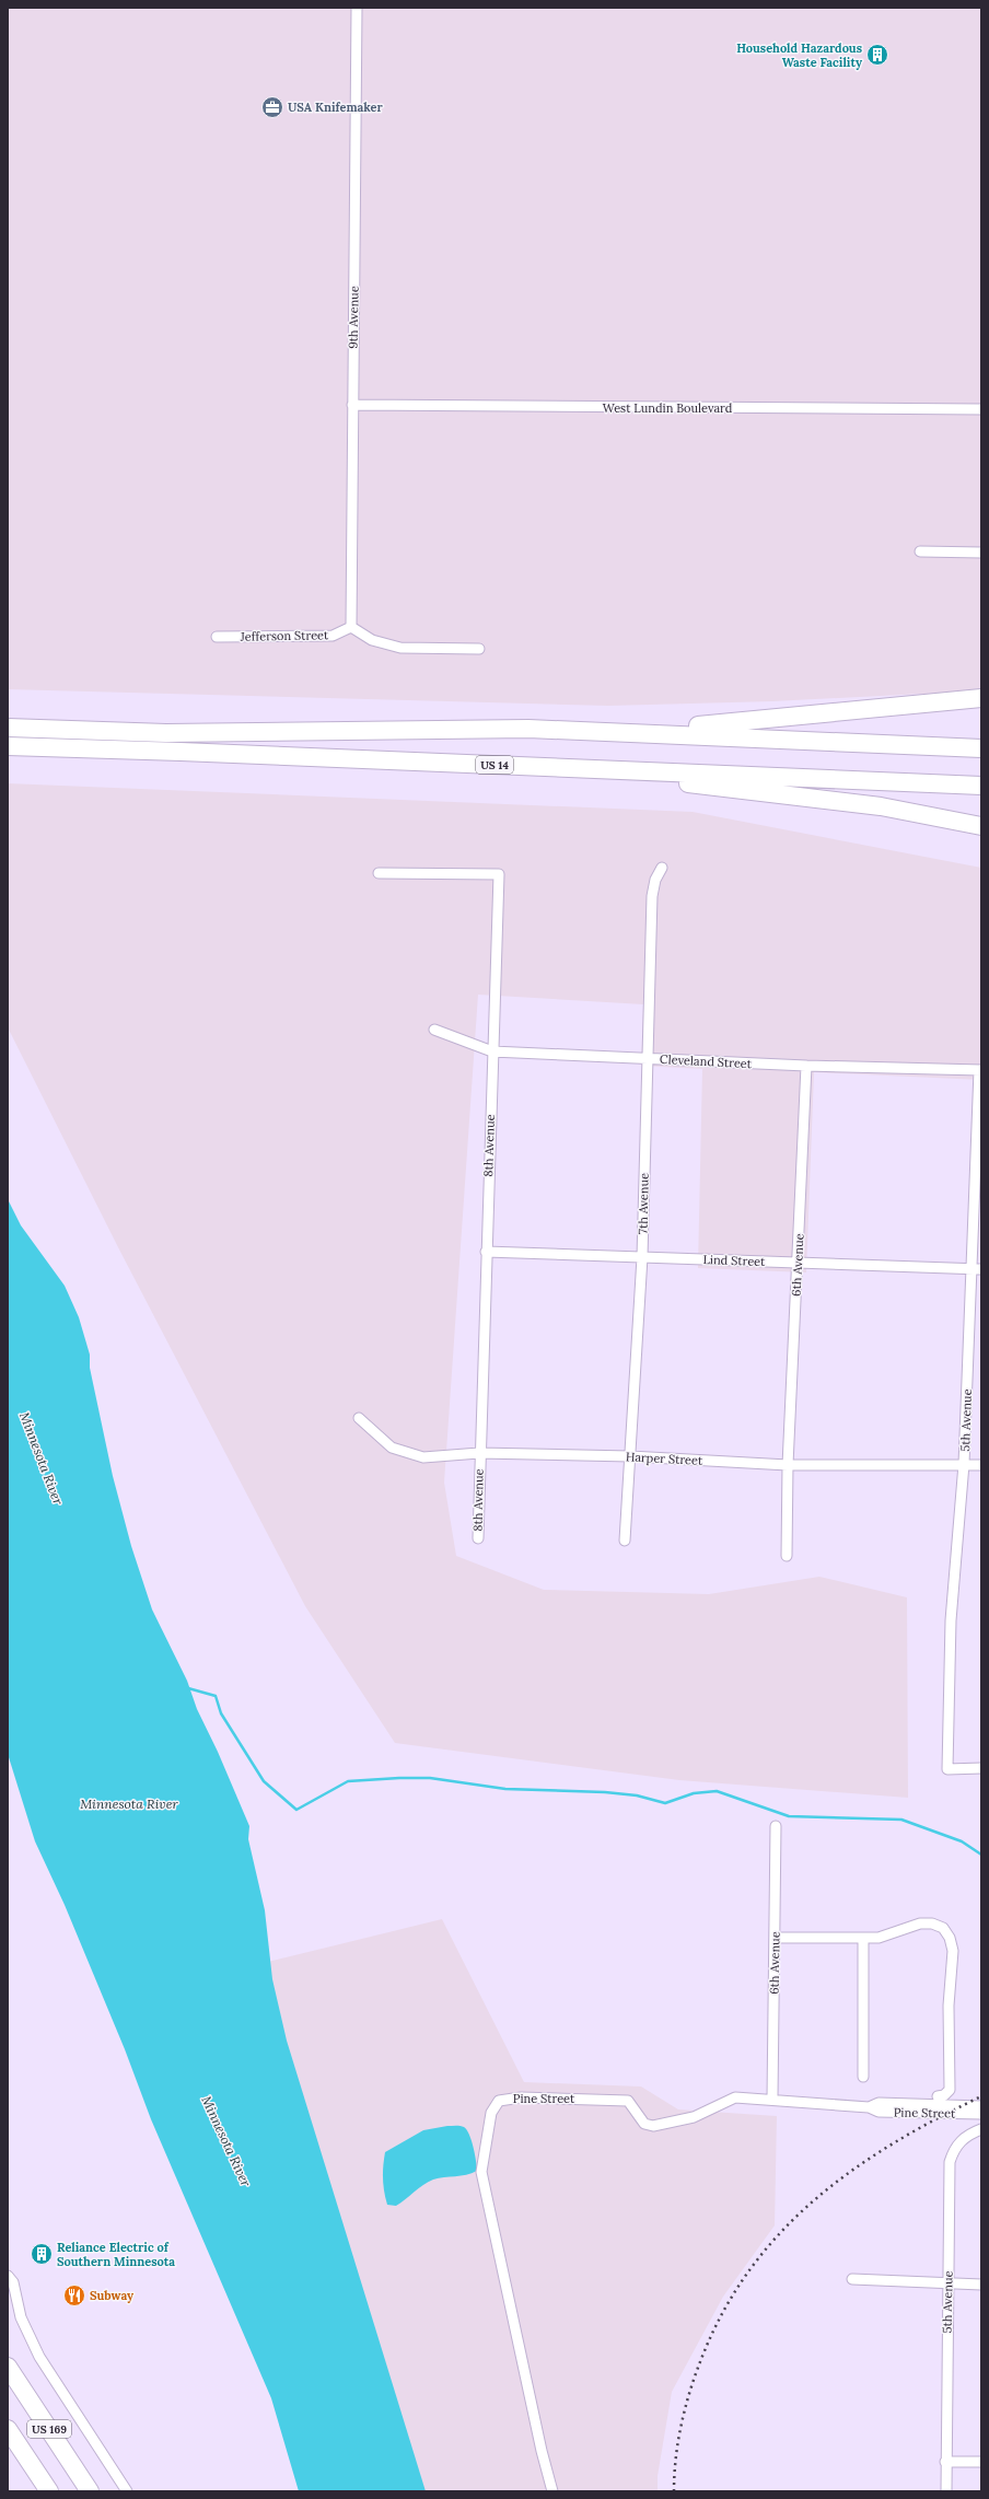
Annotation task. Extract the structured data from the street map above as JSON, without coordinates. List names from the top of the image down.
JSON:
{
  "streets": {
    "highway": ["US 14", "US 169"],
    "street": [
      "9th Avenue",
      "West Lundin Boulevard",
      "Jefferson Street",
      "Cleveland Street",
      "8th Avenue",
      "7th Avenue",
      "Lind Street",
      "6th Avenue",
      "5th Avenue",
      "Harper Street",
      "Pine Street"
    ]
  },
  "crossings": [
    ["9th Avenue", "West Lundin Boulevard"],
    ["9th Avenue", "Jefferson Street"],
    ["Cleveland Street", "8th Avenue"],
    ["Cleveland Street", "7th Avenue"],
    ["Cleveland Street", "6th Avenue"],
    ["Cleveland Street", "5th Avenue"],
    ["8th Avenue", "Lind Street"],
    ["8th Avenue", "Harper Street"],
    ["7th Avenue", "Lind Street"],
    ["7th Avenue", "Harper Street"],
    ["Lind Street", "6th Avenue"],
    ["Lind Street", "5th Avenue"],
    ["6th Avenue", "Harper Street"],
    ["6th Avenue", "Pine Street"],
    ["5th Avenue", "Harper Street"]
  ],
  "water": ["Minnesota River"],
  "places": {
    "building": ["Household Hazardous Waste Facility", "Reliance Electric of Southern Minnesota"],
    "office": ["USA Knifemaker"],
    "restaurant": ["Subway"]
  }
}
